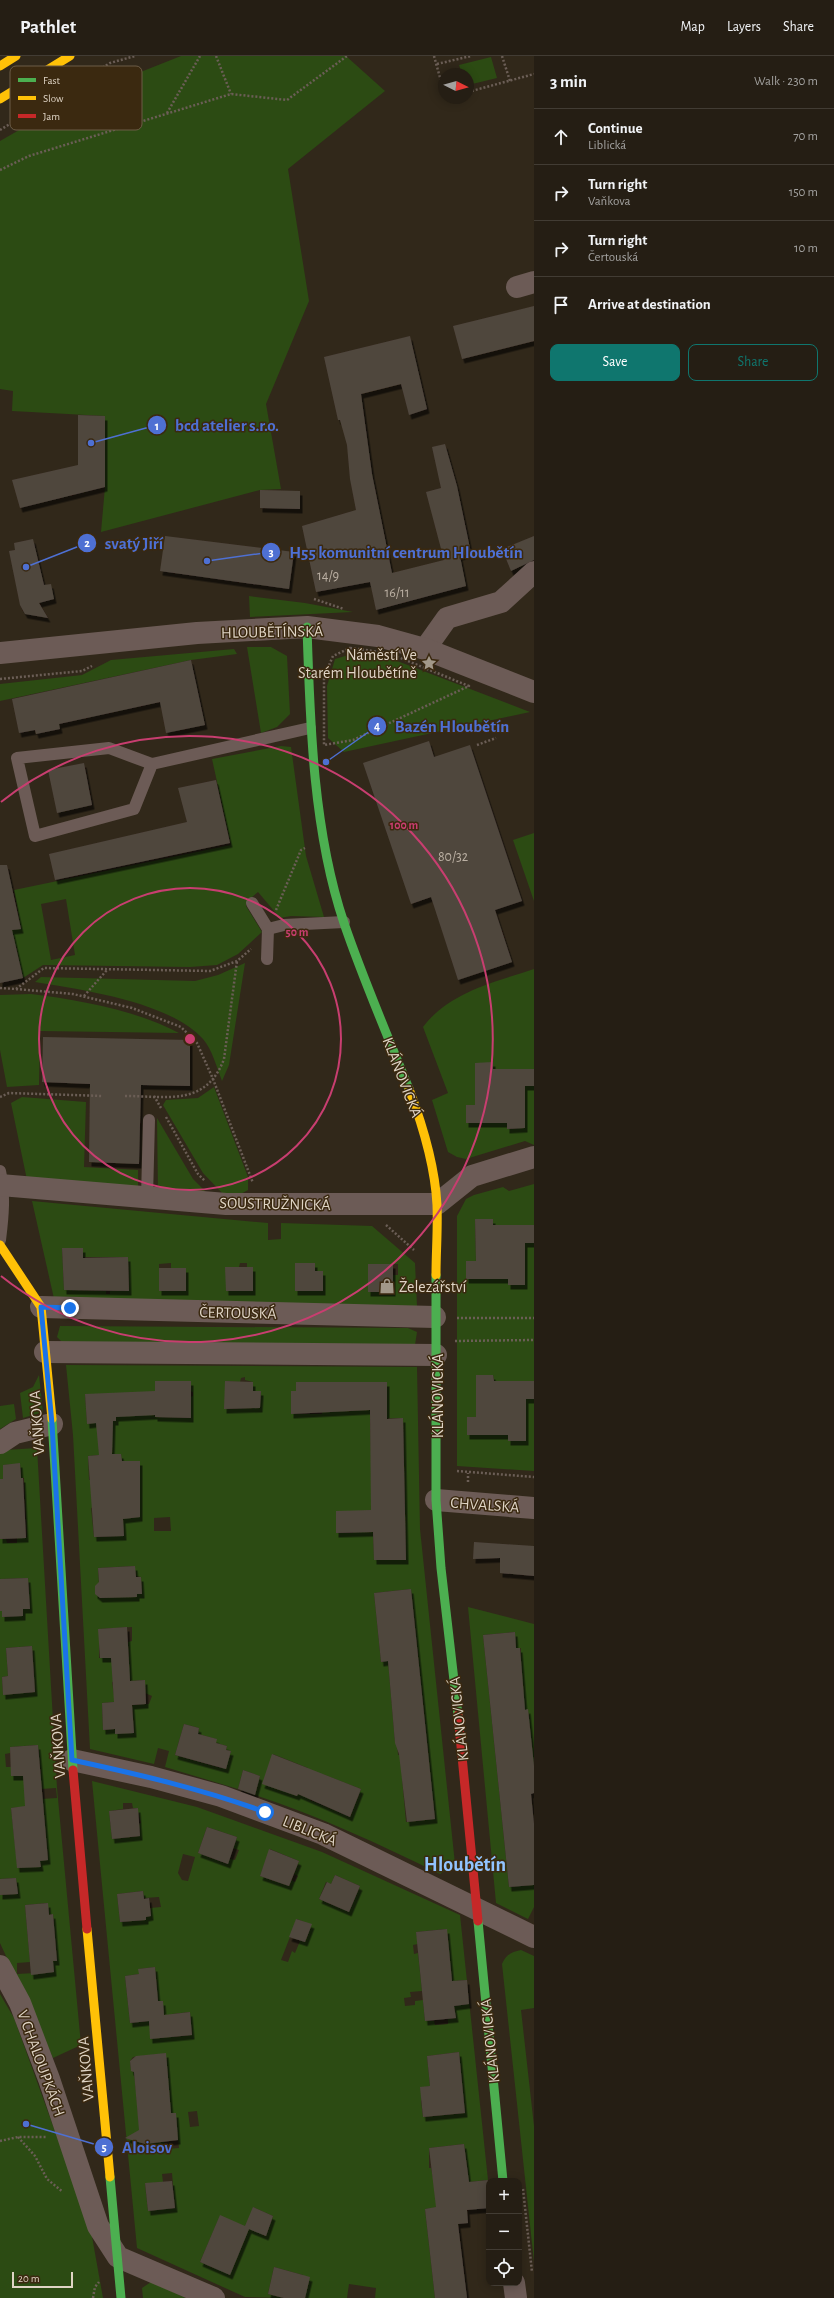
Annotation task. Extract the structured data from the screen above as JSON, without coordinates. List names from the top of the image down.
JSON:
{
  "streets": {
    "street": [
      "HLOUBĚTÍNSKÁ",
      "KLÁNOVICKÁ",
      "SOUSTRUŽNICKÁ",
      "ČERTOUSKÁ",
      "VAŇKOVA",
      "CHVALSKÁ",
      "LIBLICKÁ",
      "V CHALOUPKÁCH"
    ]
  },
  "crossings": [
    ["HLOUBĚTÍNSKÁ", "KLÁNOVICKÁ"],
    ["KLÁNOVICKÁ", "SOUSTRUŽNICKÁ"],
    ["KLÁNOVICKÁ", "ČERTOUSKÁ"],
    ["KLÁNOVICKÁ", "CHVALSKÁ"],
    ["KLÁNOVICKÁ", "LIBLICKÁ"],
    ["ČERTOUSKÁ", "VAŇKOVA"],
    ["VAŇKOVA", "LIBLICKÁ"],
    ["VAŇKOVA", "V CHALOUPKÁCH"]
  ],
  "districts": ["Hloubětín"],
  "places": {
    "other": [
      "bcd atelier s.r.o.",
      "H55 komunitní centrum Hloubětín",
      "svatý Jiří",
      "Bazén Hloubětín",
      "Aloisov"
    ],
    "place": ["Náměstí Ve Starém Hloubětíně"],
    "shop": ["Železářství"]
  },
  "house_numbers": ["14/9", "16/11", "80/32"],
  "legend": ["Fast", "Slow", "Jam"],
  "scale_bar": "20 m",
  "north": "right",
  "page": {
    "header": "Pathlet",
    "nav": ["Map", "Layers", "Share"],
    "heading": ["3 min", "Walk · 230 m"],
    "list": [
      ["Continue", "Liblická", "70 m"],
      ["Turn right", "Vaňkova", "150 m"],
      ["Turn right", "Čertouská", "10 m"],
      "Arrive at destination"
    ],
    "buttons": ["Save", "Share"],
    "map_buttons": ["+", "−"],
    "scale": "20 m"
  },
  "rings": ["100 m", "50 m"]
}
